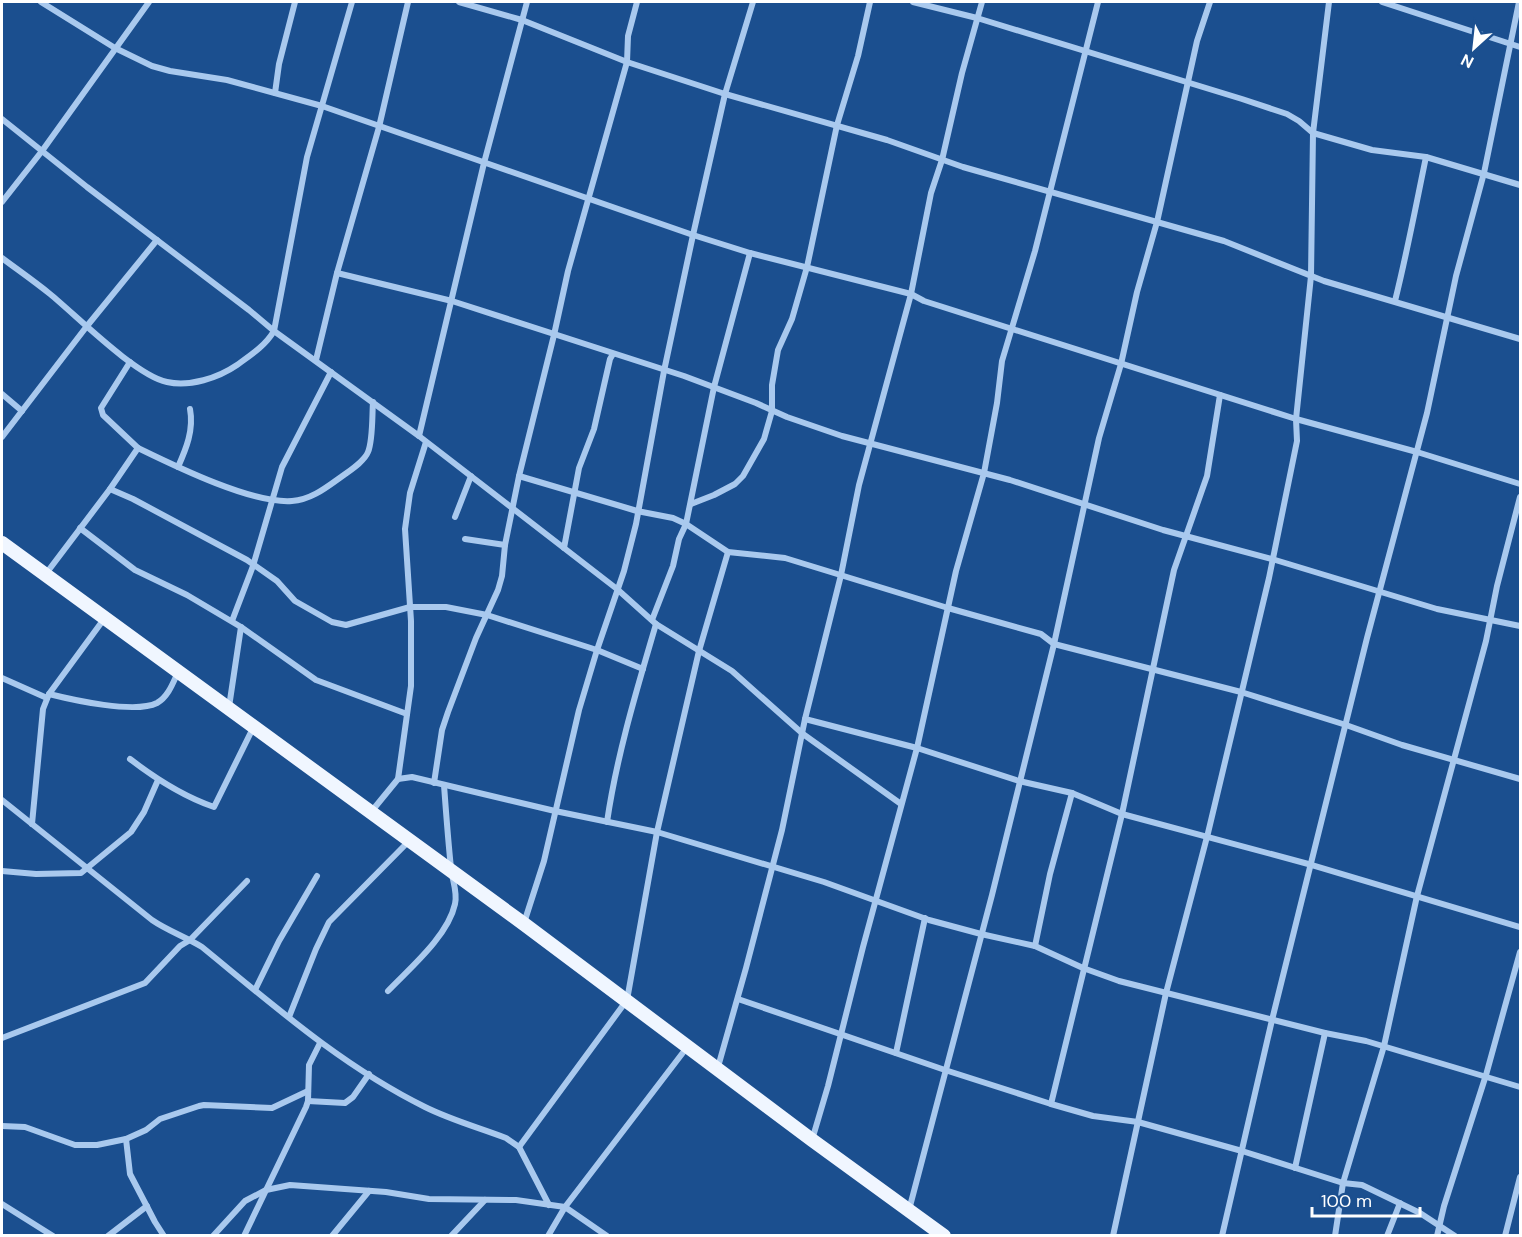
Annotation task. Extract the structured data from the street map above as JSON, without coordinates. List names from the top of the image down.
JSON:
{
  "scale_bar": "100 m",
  "north": "bottom left"
}
